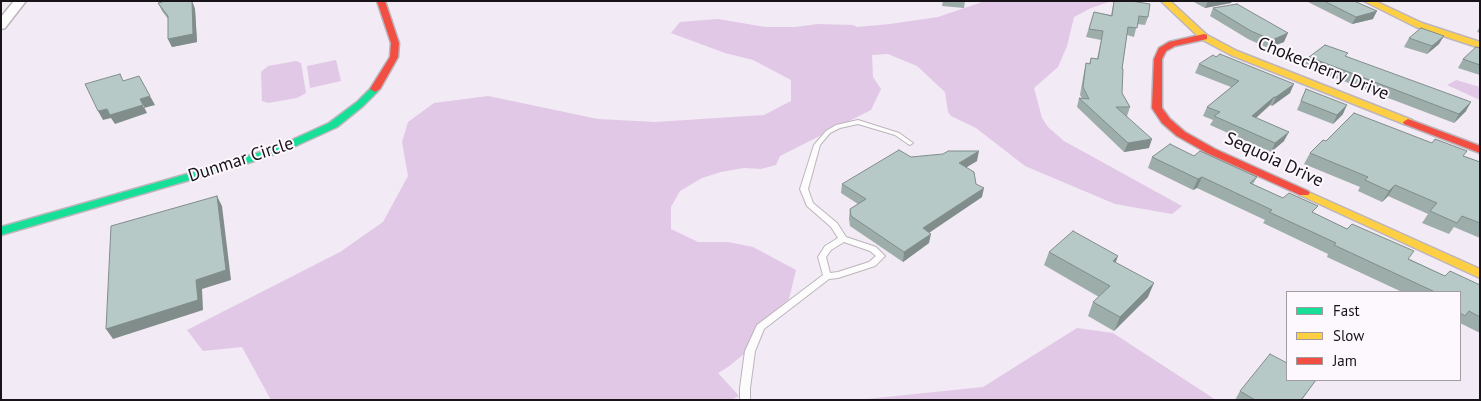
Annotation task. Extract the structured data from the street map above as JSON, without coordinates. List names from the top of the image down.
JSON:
{
  "streets": {
    "street": ["Chokecherry Drive", "Dunmar Circle", "Sequoia Drive"]
  },
  "crossings": [
    ["Chokecherry Drive", "Sequoia Drive"]
  ],
  "legend": ["Fast", "Slow", "Jam"]
}
